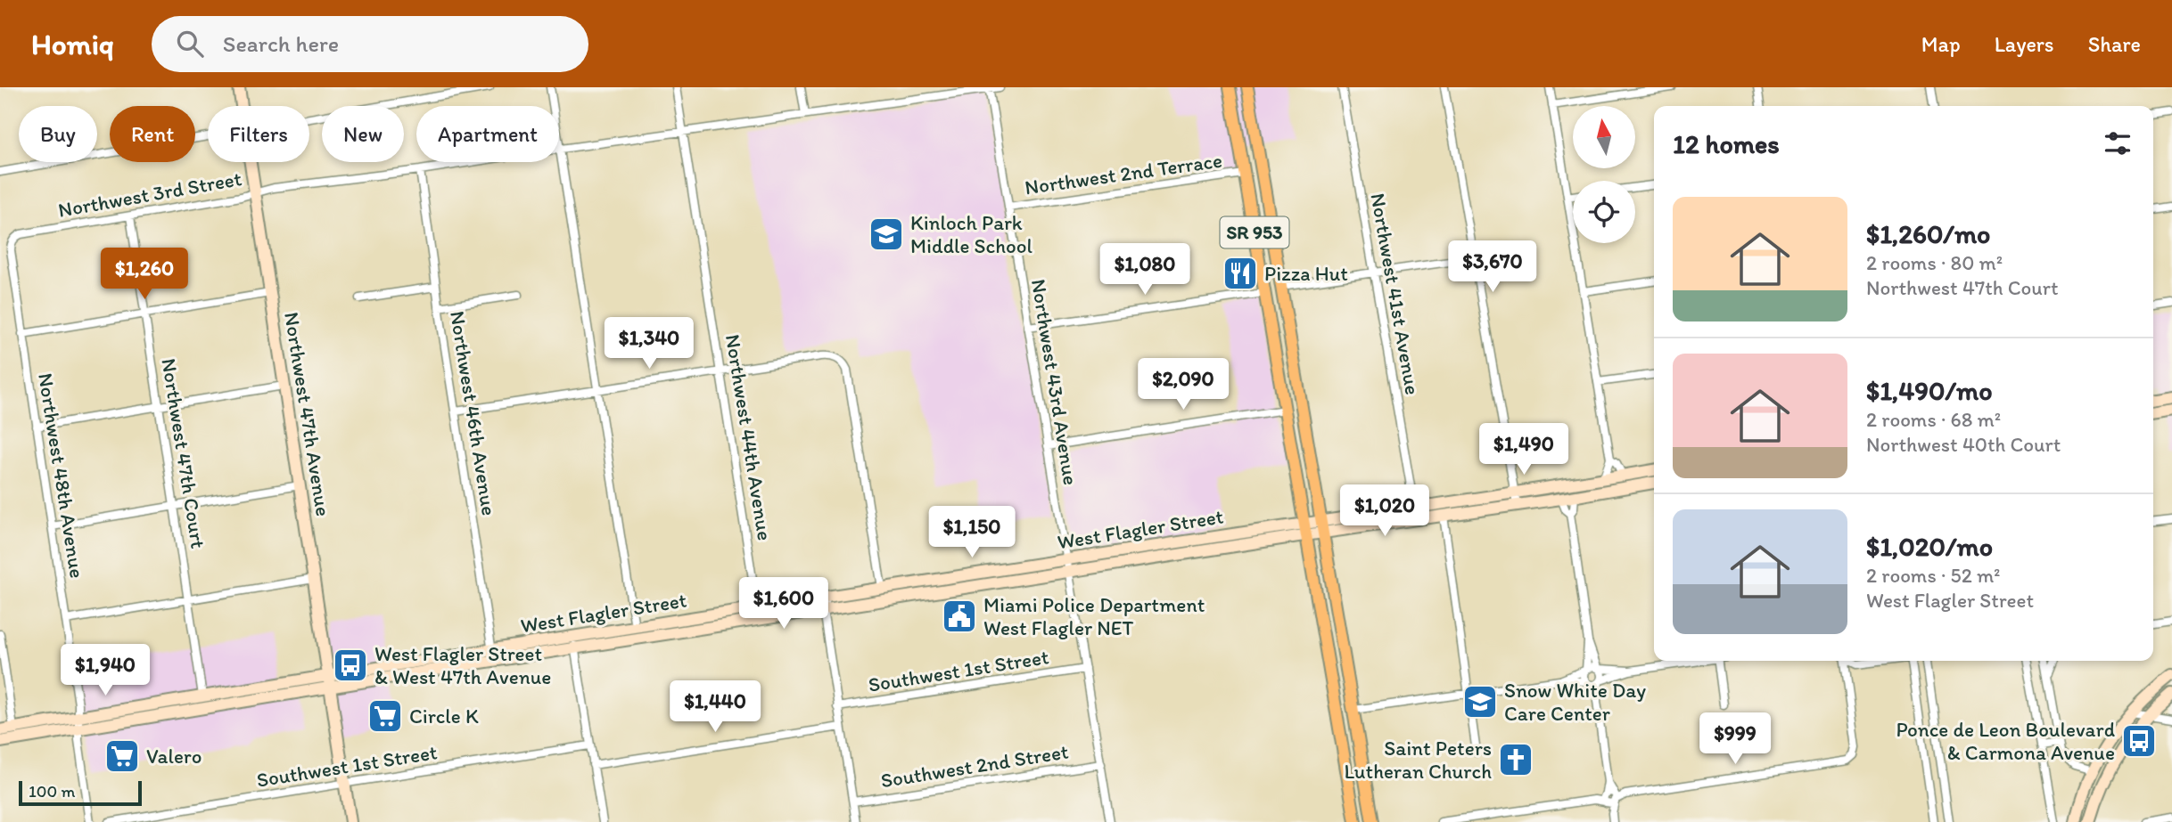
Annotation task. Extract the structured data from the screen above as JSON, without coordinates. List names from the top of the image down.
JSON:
{
  "streets": {
    "main road": ["SR 953", "Northwest 47th Avenue", "West Flagler Street"],
    "street": [
      "Northwest 2nd Terrace",
      "Northwest 3rd Street",
      "Northwest 41st Avenue",
      "Northwest 43rd Avenue",
      "Northwest 46th Avenue",
      "Northwest 44th Avenue",
      "Northwest 47th Court",
      "Northwest 48th Avenue",
      "Southwest 1st Street",
      "Southwest 2nd Street"
    ]
  },
  "crossings": [
    ["Northwest 2nd Terrace", "SR 953"],
    ["Northwest 2nd Terrace", "Northwest 43rd Avenue"],
    ["Northwest 3rd Street", "Northwest 43rd Avenue"],
    ["Northwest 3rd Street", "Northwest 46th Avenue"],
    ["Northwest 3rd Street", "Northwest 47th Avenue"],
    ["Northwest 3rd Street", "Northwest 44th Avenue"],
    ["Northwest 3rd Street", "Northwest 47th Court"],
    ["Northwest 3rd Street", "Northwest 48th Avenue"],
    ["SR 953", "West Flagler Street"],
    ["Northwest 41st Avenue", "West Flagler Street"],
    ["Northwest 43rd Avenue", "West Flagler Street"],
    ["Northwest 43rd Avenue", "Southwest 1st Street"],
    ["Northwest 43rd Avenue", "Southwest 2nd Street"],
    ["Northwest 46th Avenue", "West Flagler Street"],
    ["Northwest 47th Avenue", "West Flagler Street"],
    ["Northwest 47th Avenue", "Southwest 1st Street"],
    ["Northwest 44th Avenue", "West Flagler Street"],
    ["Northwest 47th Court", "West Flagler Street"],
    ["Northwest 48th Avenue", "West Flagler Street"]
  ],
  "places": {
    "school or university": ["Kinloch Park Middle School", "Snow White Day Care Center"],
    "restaurant": ["Pizza Hut"],
    "public building": ["Miami Police Department West Flagler NET"],
    "bus stop": ["West Flagler Street & West 47th Avenue", "Ponce de Leon Boulevard & Carmona Avenue"],
    "supermarket": ["Circle K", "Valero"],
    "church": ["Saint Peters Lutheran Church"]
  },
  "scale_bar": "100 m",
  "north": "top",
  "page": {
    "header": "Homiq",
    "search": "Search here",
    "nav": ["Map", "Layers", "Share"],
    "chip": [
      "Buy",
      "Rent",
      "Filters",
      "New",
      "Apartment"
    ],
    "heading": "12 homes",
    "list": [
      {
        "name": "$1,260/mo",
        "note": "2 rooms · 80 m² · Northwest 47th Court"
      },
      {
        "name": "$1,490/mo",
        "note": "2 rooms · 68 m² · Northwest 40th Court"
      },
      {
        "name": "$1,020/mo",
        "note": "2 rooms · 52 m² · West Flagler Street"
      }
    ],
    "price": [
      "$3,670",
      "$1,080",
      "$1,260",
      "$1,340",
      "$2,090",
      "$1,490",
      "$1,020",
      "$1,150",
      "$1,600",
      "$1,940",
      "$1,440",
      "$999"
    ],
    "scale": "100 m"
  }
}
